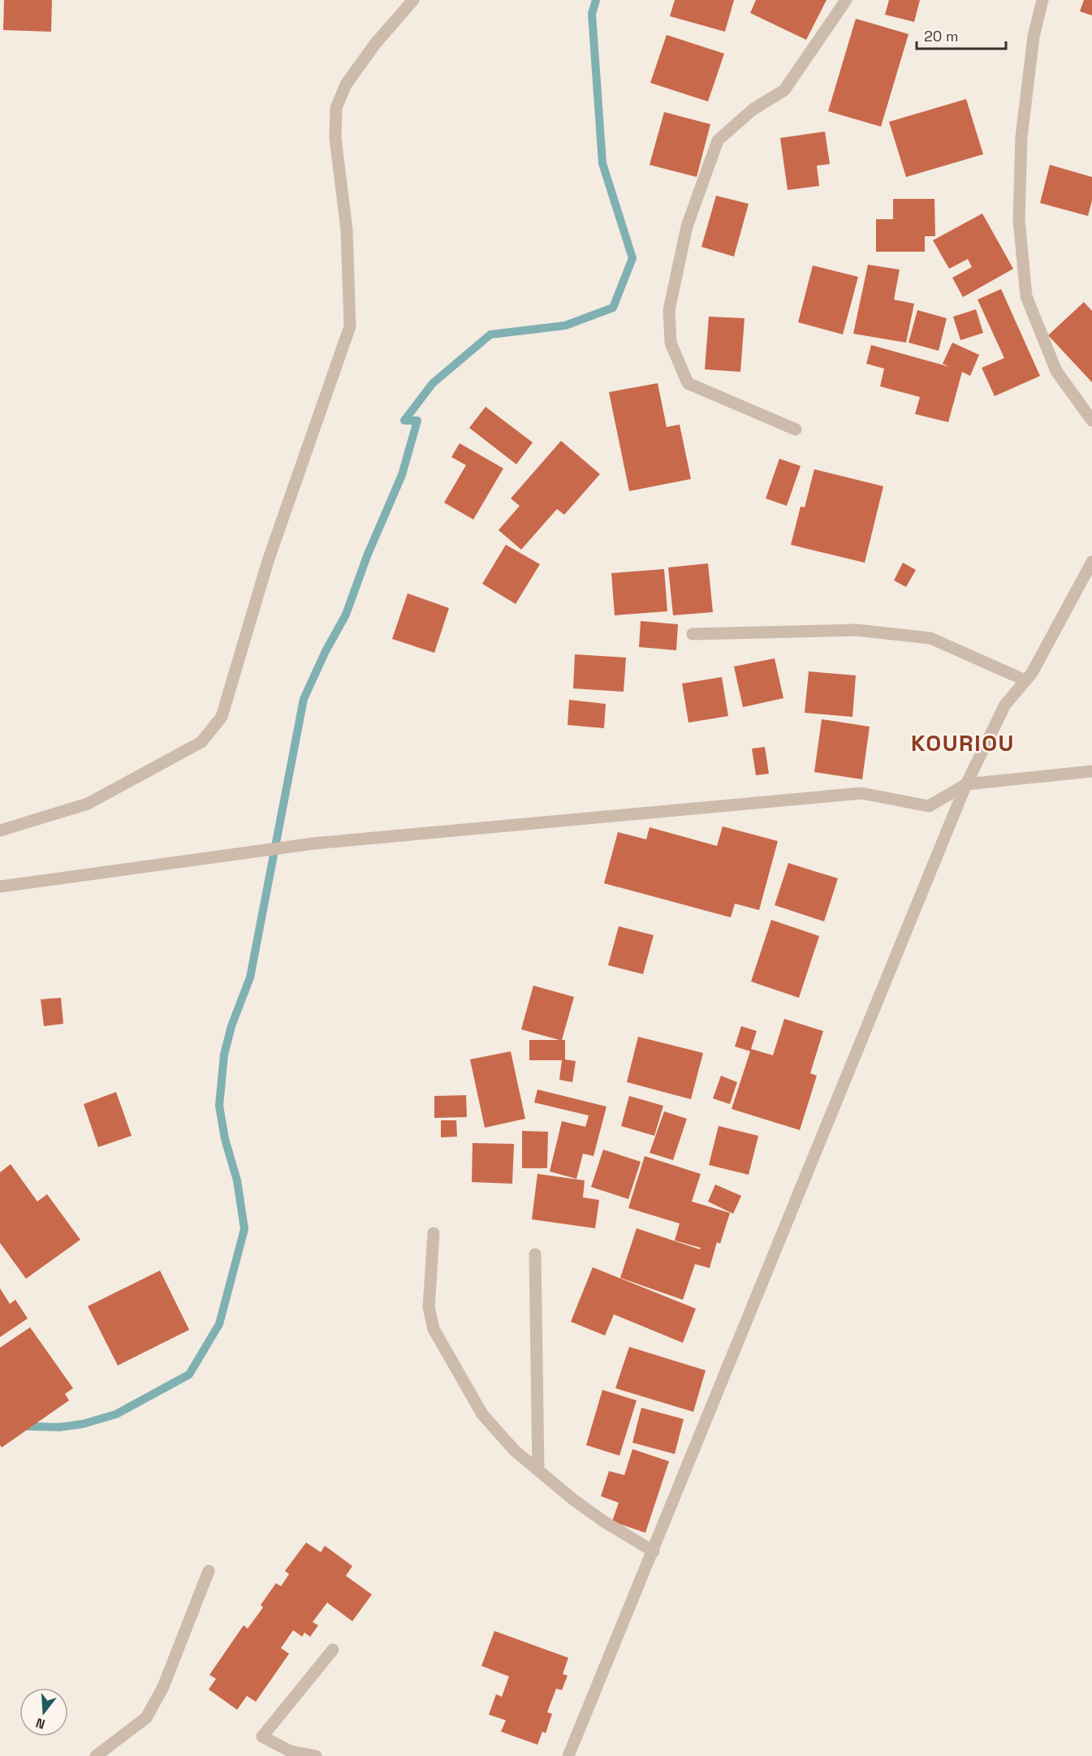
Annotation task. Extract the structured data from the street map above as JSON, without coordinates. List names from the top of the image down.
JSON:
{
  "districts": ["KOURIOU"],
  "scale_bar": "20 m",
  "north": "bottom"
}
